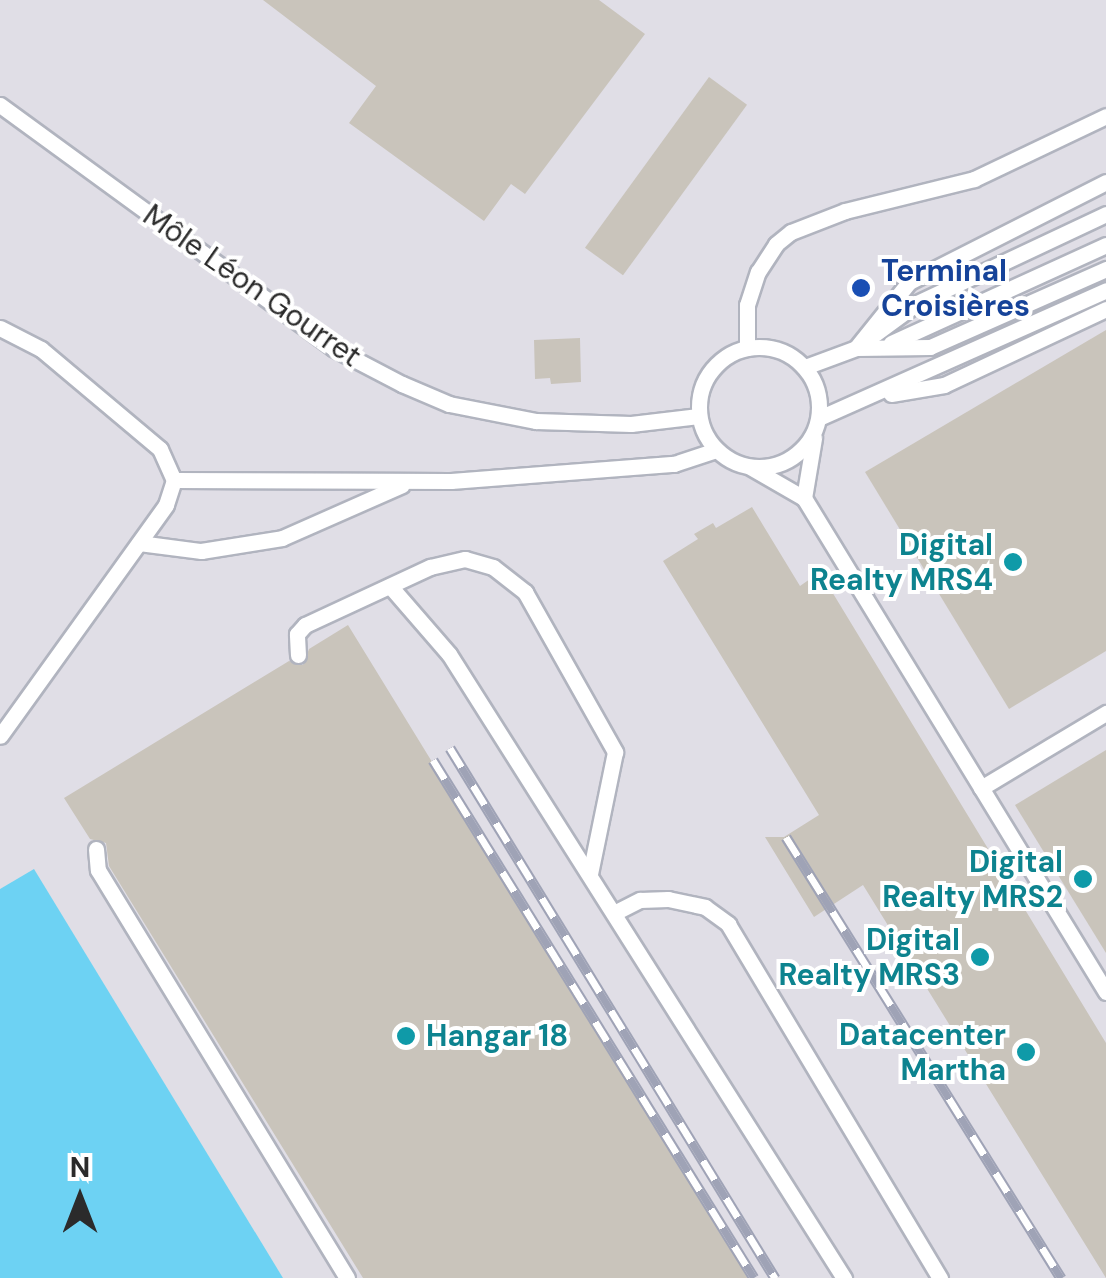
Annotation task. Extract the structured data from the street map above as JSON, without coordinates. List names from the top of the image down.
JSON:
{
  "streets": {
    "lane": ["Môle Léon Gourret"]
  },
  "places": [
    "Terminal Croisières",
    "Digital Realty MRS4",
    "Digital Realty MRS2",
    "Digital Realty MRS3",
    "Hangar 18",
    "Datacenter Martha"
  ],
  "north": "top"
}
